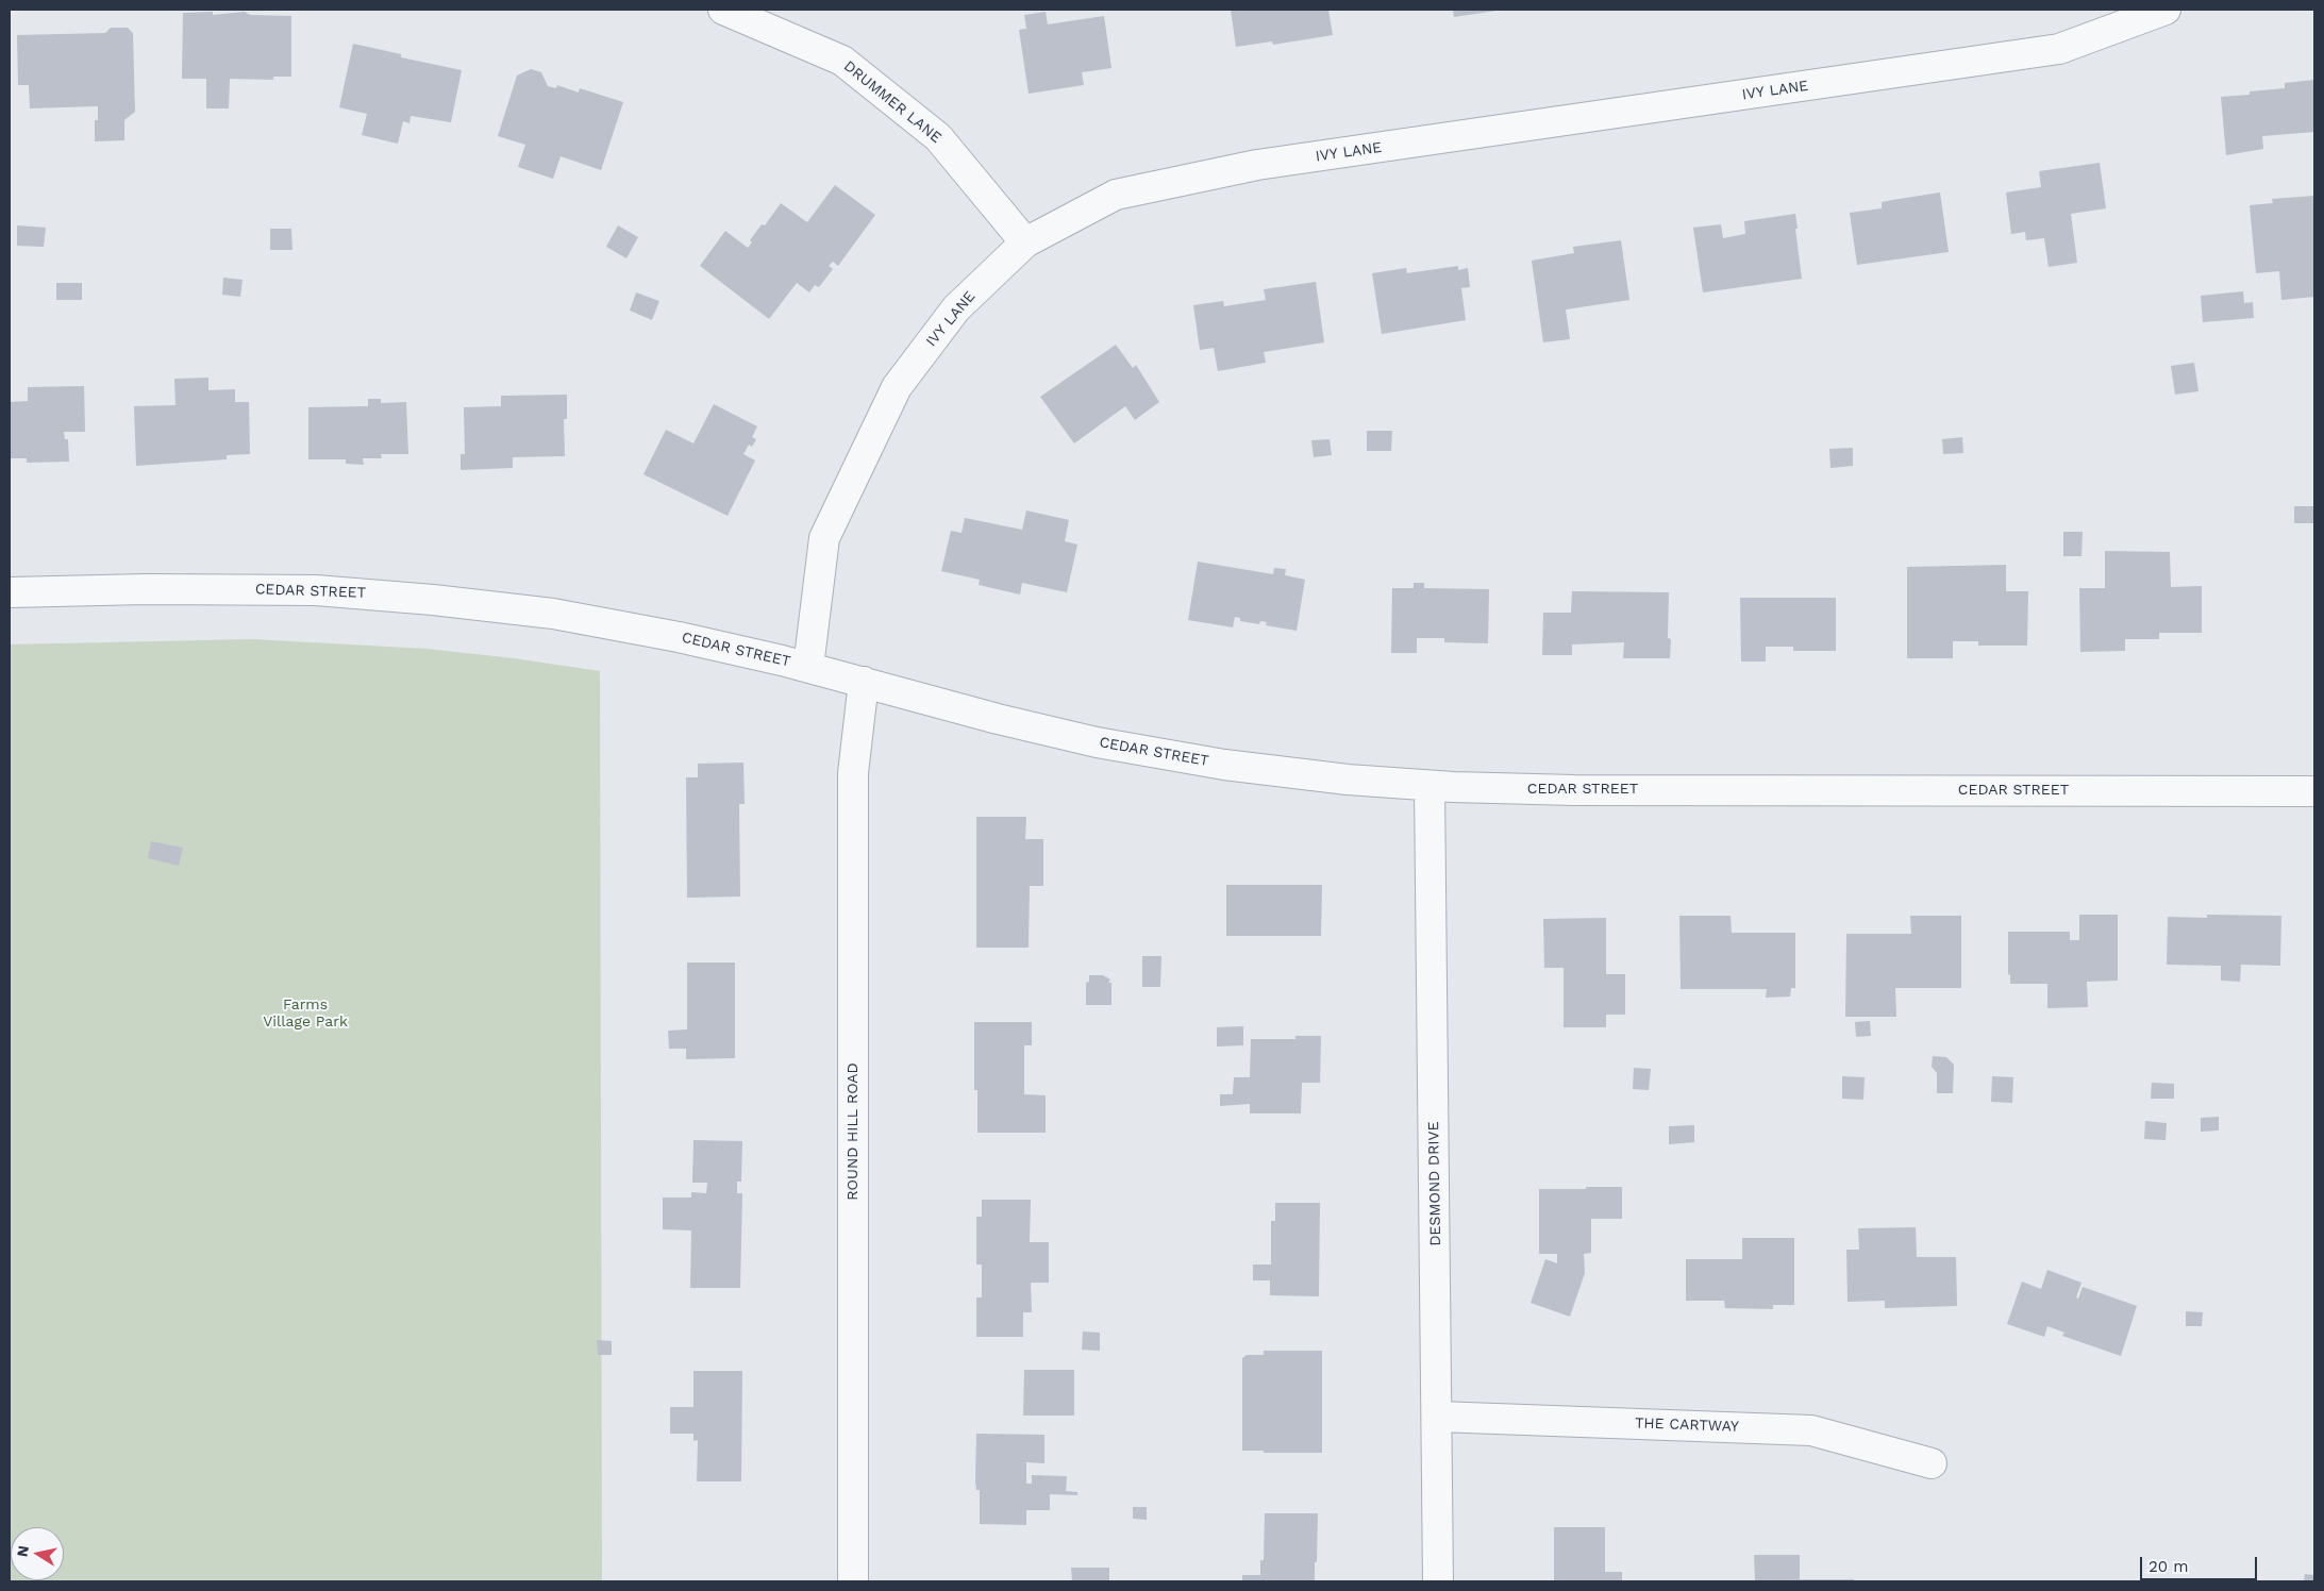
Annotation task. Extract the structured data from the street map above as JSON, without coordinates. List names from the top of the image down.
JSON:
{
  "streets": {
    "street": [
      "IVY LANE",
      "DRUMMER LANE",
      "CEDAR STREET",
      "ROUND HILL ROAD",
      "DESMOND DRIVE",
      "THE CARTWAY"
    ]
  },
  "crossings": [
    ["IVY LANE", "DRUMMER LANE"],
    ["IVY LANE", "CEDAR STREET"],
    ["CEDAR STREET", "ROUND HILL ROAD"],
    ["CEDAR STREET", "DESMOND DRIVE"],
    ["DESMOND DRIVE", "THE CARTWAY"]
  ],
  "parks": ["Farms Village Park"],
  "scale_bar": "20 m",
  "north": "left"
}
